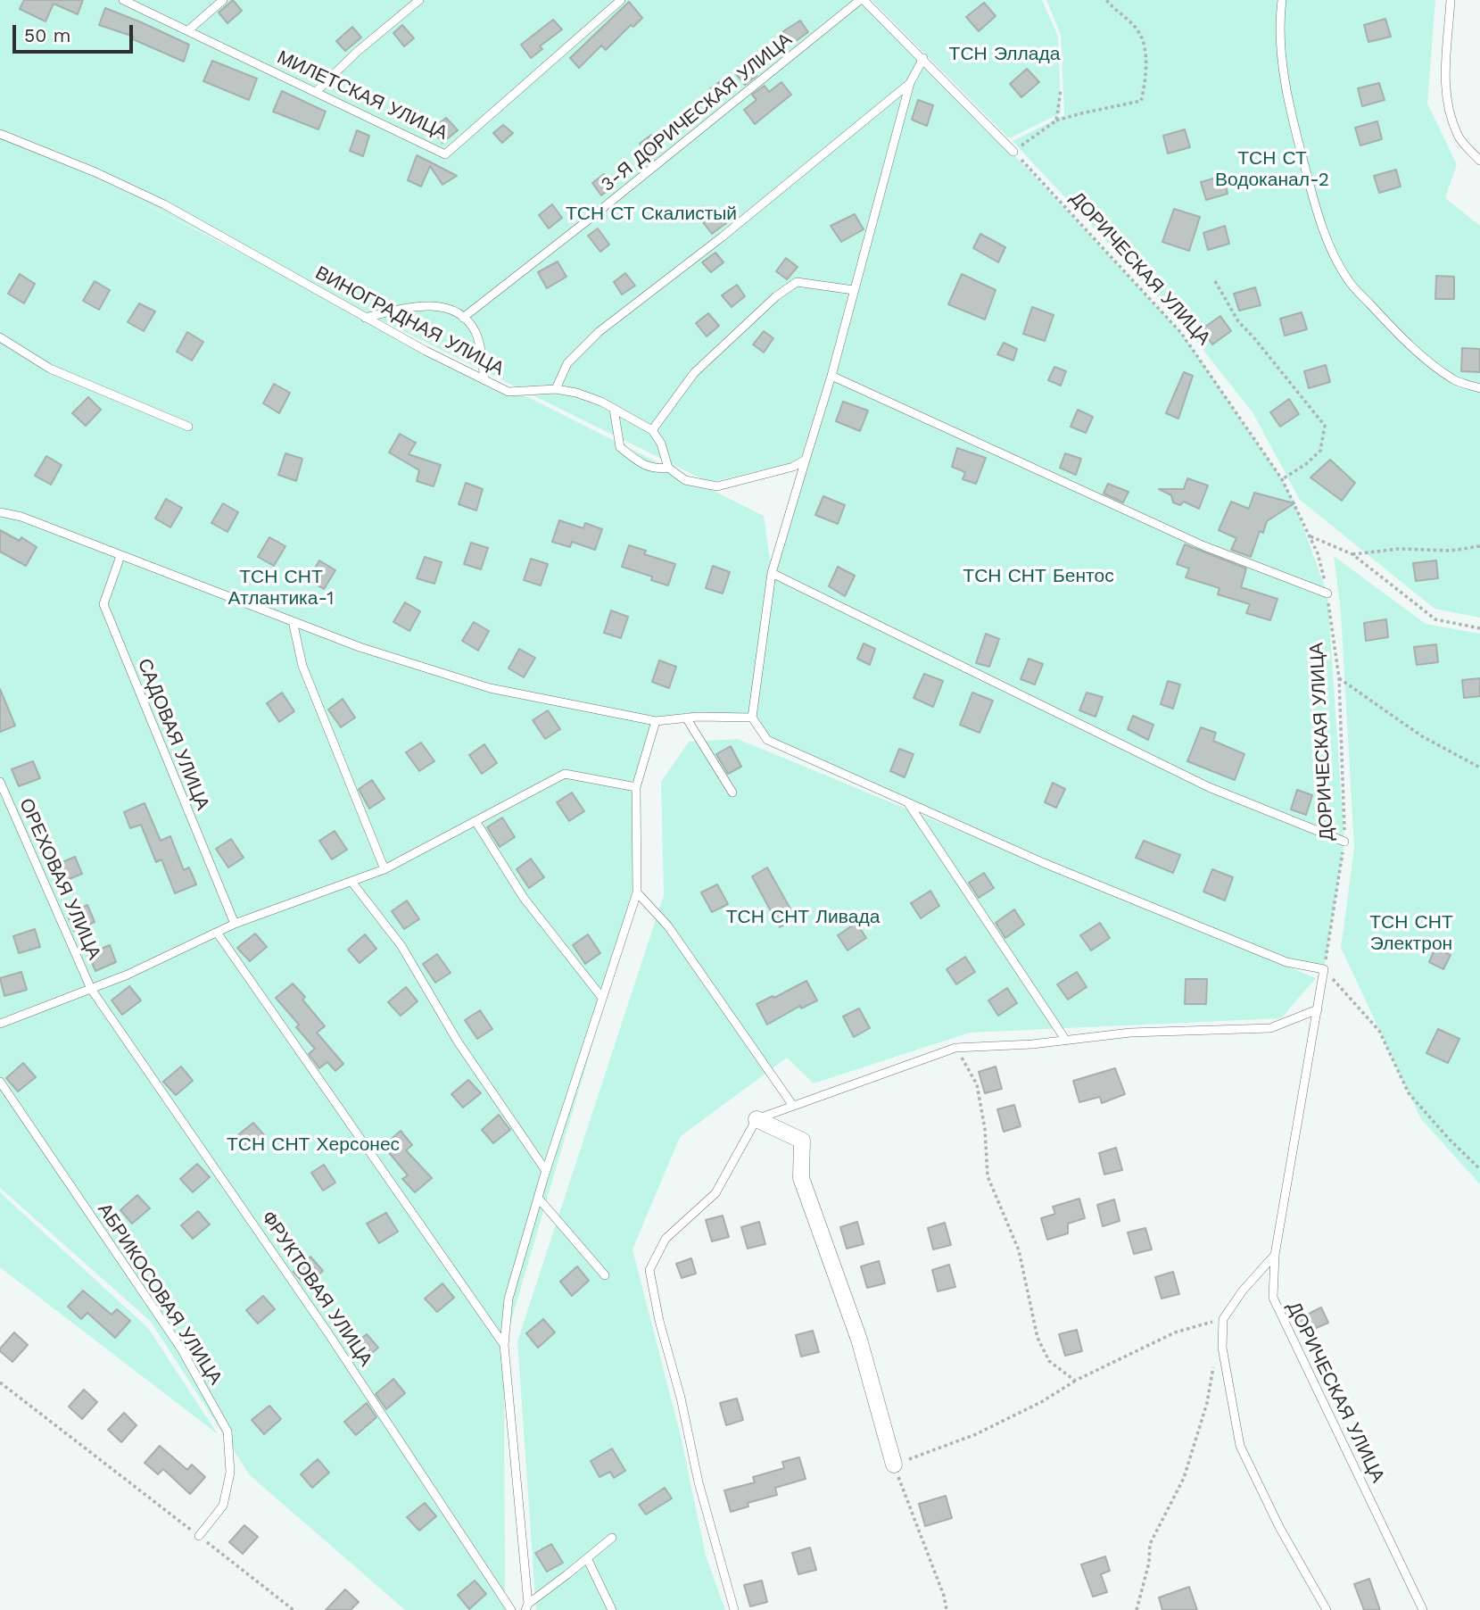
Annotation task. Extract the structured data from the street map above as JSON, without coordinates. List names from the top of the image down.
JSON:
{
  "streets": {
    "lane": [
      "МИЛЕТСКАЯ УЛИЦА",
      "3-Я ДОРИЧЕСКАЯ УЛИЦА",
      "ДОРИЧЕСКАЯ УЛИЦА",
      "ВИНОГРАДНАЯ УЛИЦА",
      "САДОВАЯ УЛИЦА",
      "ОРЕХОВАЯ УЛИЦА",
      "ФРУКТОВАЯ УЛИЦА",
      "АБРИКОСОВАЯ УЛИЦА"
    ]
  },
  "crossings": [
    ["ОРЕХОВАЯ УЛИЦА", "ФРУКТОВАЯ УЛИЦА"]
  ],
  "parks": [
    "ТСН Эллада",
    "ТСН СТ Водоканал-2",
    "ТСН СТ Скалистый",
    "ТСН СНТ Бентос",
    "ТСН СНТ Атлантика-1",
    "ТСН СНТ Ливада",
    "ТСН СНТ Электрон",
    "ТСН СНТ Херсонес"
  ],
  "scale_bar": "50 m"
}
